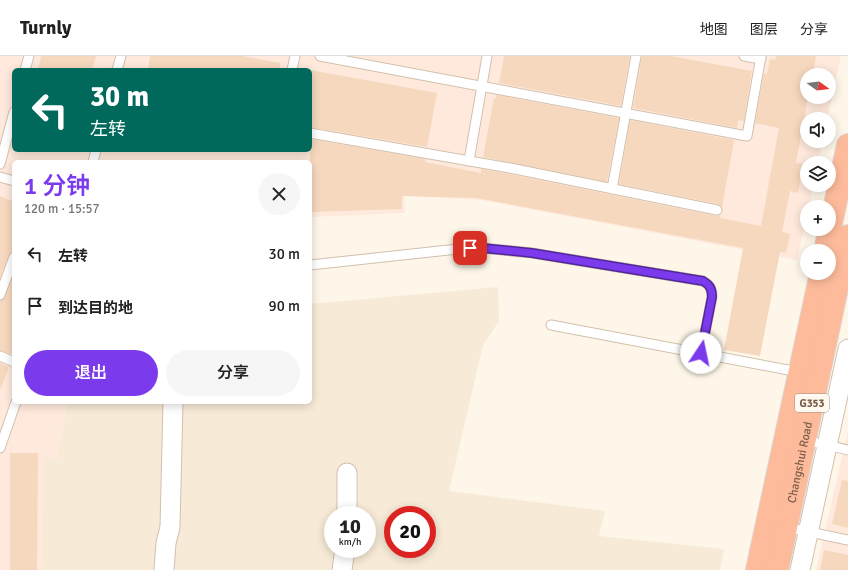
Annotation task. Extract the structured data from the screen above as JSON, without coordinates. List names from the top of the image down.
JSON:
{
  "streets": {
    "highway": ["G353", "Changshui Road"]
  },
  "north": "right",
  "page": {
    "header": "Turnly",
    "nav": ["地图", "图层", "分享"],
    "map_buttons": ["+", "−"],
    "turn": ["30 m", "左转"],
    "heading": ["1 分钟", "120 m · 15:57"],
    "list": [
      {
        "name": "左转",
        "value": "30 m"
      },
      {
        "name": "到达目的地",
        "value": "90 m"
      }
    ],
    "buttons": ["退出", "分享"],
    "speed": "10 km/h",
    "limit": "20"
  }
}
